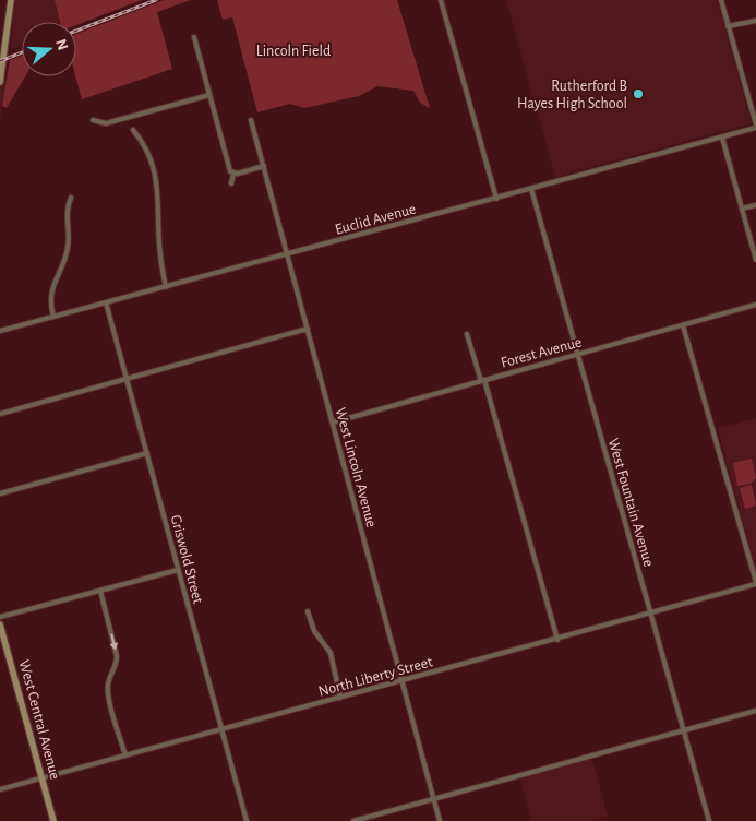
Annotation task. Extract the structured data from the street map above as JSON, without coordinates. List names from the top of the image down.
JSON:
{
  "streets": {
    "main road": ["West Central Avenue"],
    "street": [
      "Euclid Avenue",
      "Forest Avenue",
      "West Lincoln Avenue",
      "West Fountain Avenue",
      "Griswold Street",
      "North Liberty Street"
    ]
  },
  "crossings": [
    ["Euclid Avenue", "West Lincoln Avenue"],
    ["Euclid Avenue", "West Fountain Avenue"],
    ["Euclid Avenue", "Griswold Street"],
    ["Forest Avenue", "West Lincoln Avenue"],
    ["Forest Avenue", "West Fountain Avenue"],
    ["West Lincoln Avenue", "North Liberty Street"],
    ["West Fountain Avenue", "North Liberty Street"],
    ["Griswold Street", "North Liberty Street"],
    ["North Liberty Street", "West Central Avenue"]
  ],
  "parks": ["Lincoln Field"],
  "places": ["Rutherford B Hayes High School"],
  "north": "right"
}
